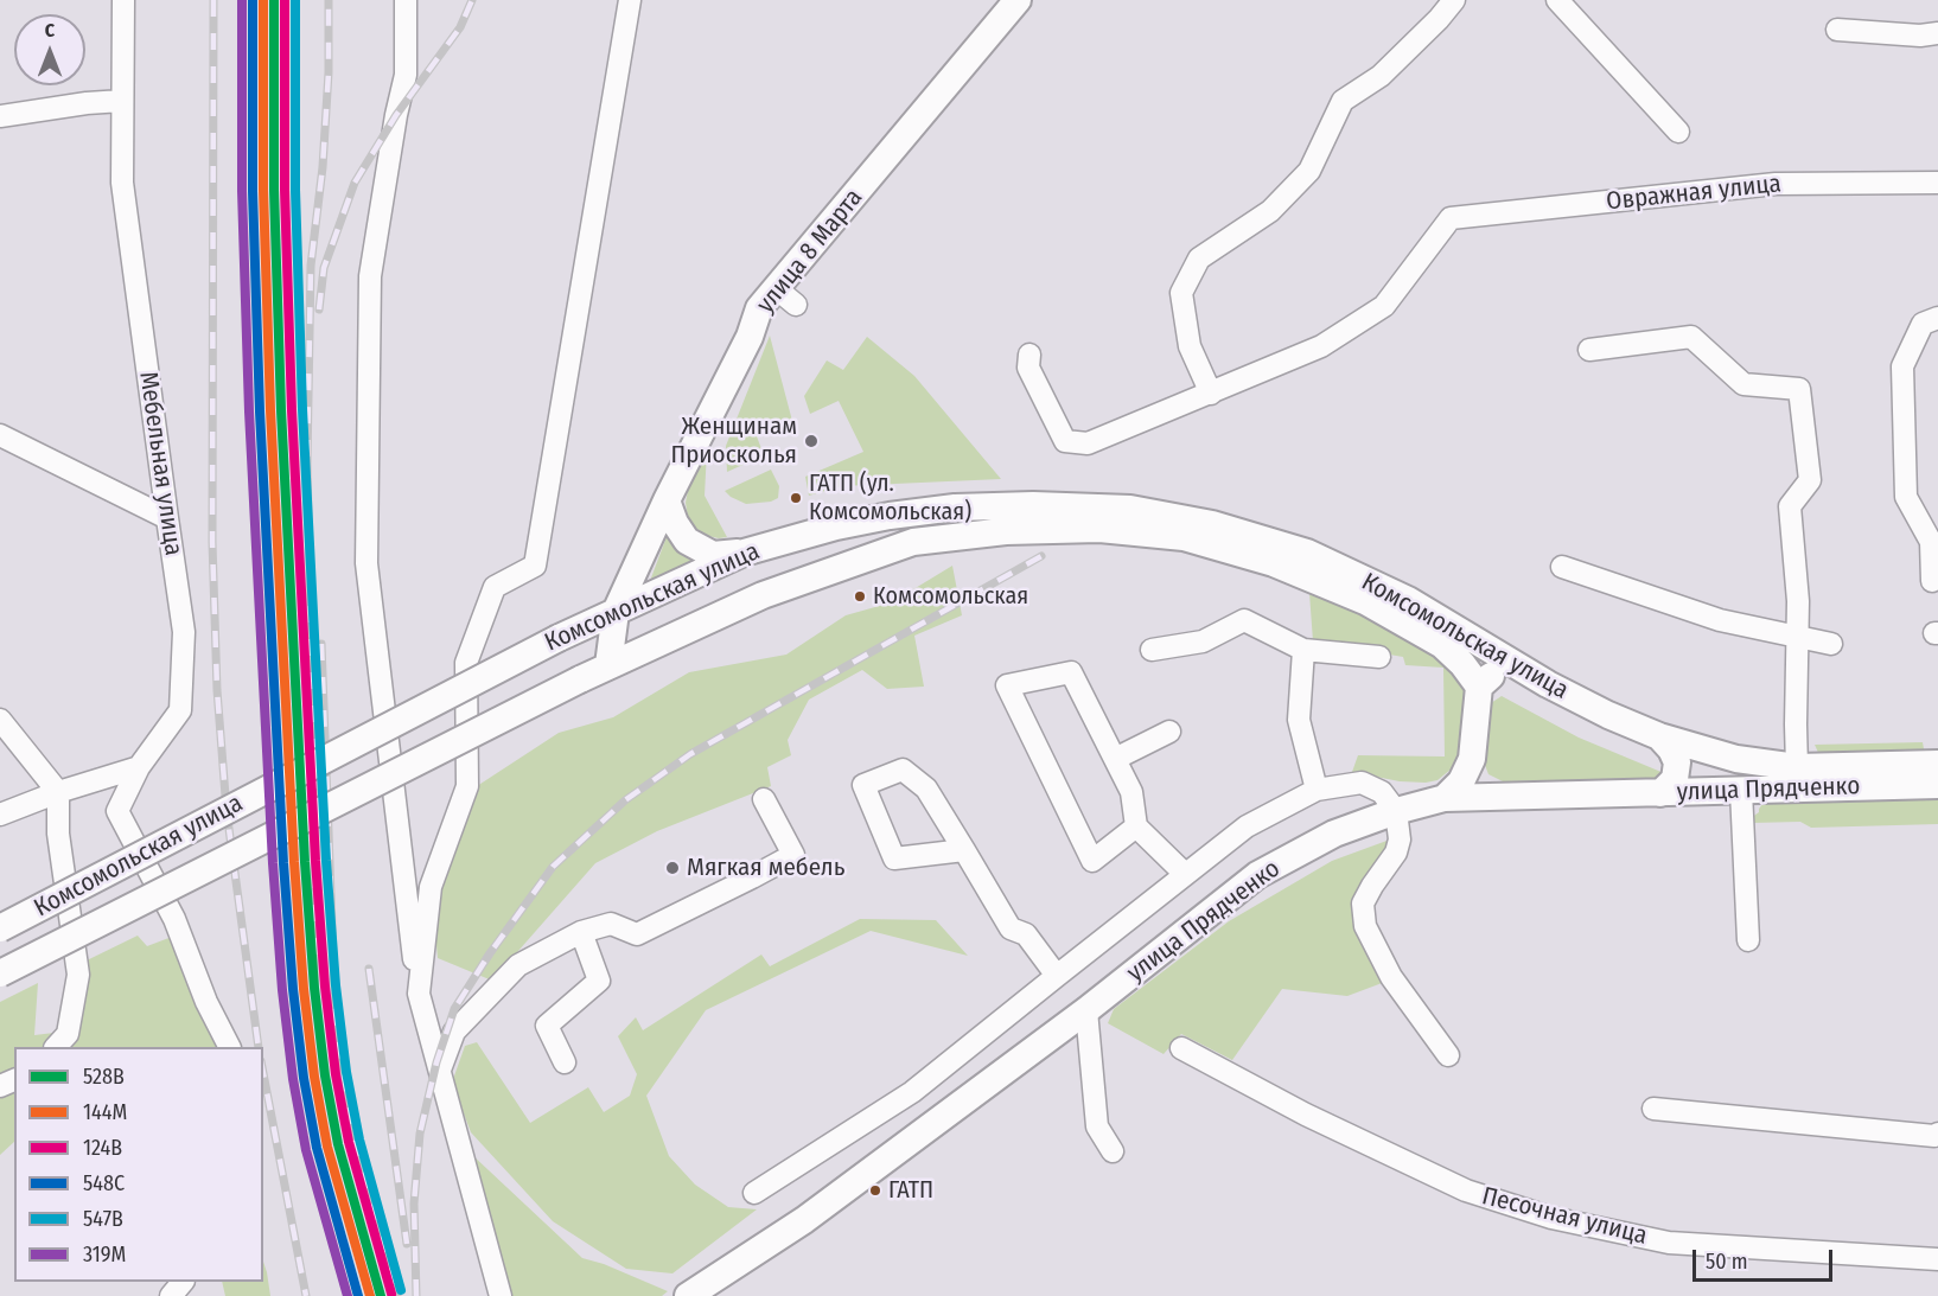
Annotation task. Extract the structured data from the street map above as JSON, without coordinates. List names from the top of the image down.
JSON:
{
  "streets": {
    "main road": ["улица 8 Марта", "Комсомольская улица", "улица Прядченко"],
    "street": ["Овражная улица", "Мебельная улица", "Песочная улица"]
  },
  "crossings": [
    ["улица 8 Марта", "Комсомольская улица"],
    ["Комсомольская улица", "улица Прядченко"]
  ],
  "places": [
    "Женщинам Приосколья",
    "ГАТП (ул. Комсомольская)",
    "Комсомольская",
    "Мягкая мебель",
    "ГАТП"
  ],
  "lines": [
    "transit line 528В",
    "transit line 144М",
    "transit line 124В",
    "transit line 548С",
    "transit line 547В",
    "transit line 319М"
  ],
  "legend": [
    "528В",
    "144М",
    "124В",
    "548С",
    "547В",
    "319М"
  ],
  "scale_bar": "50 m",
  "north": "top"
}
